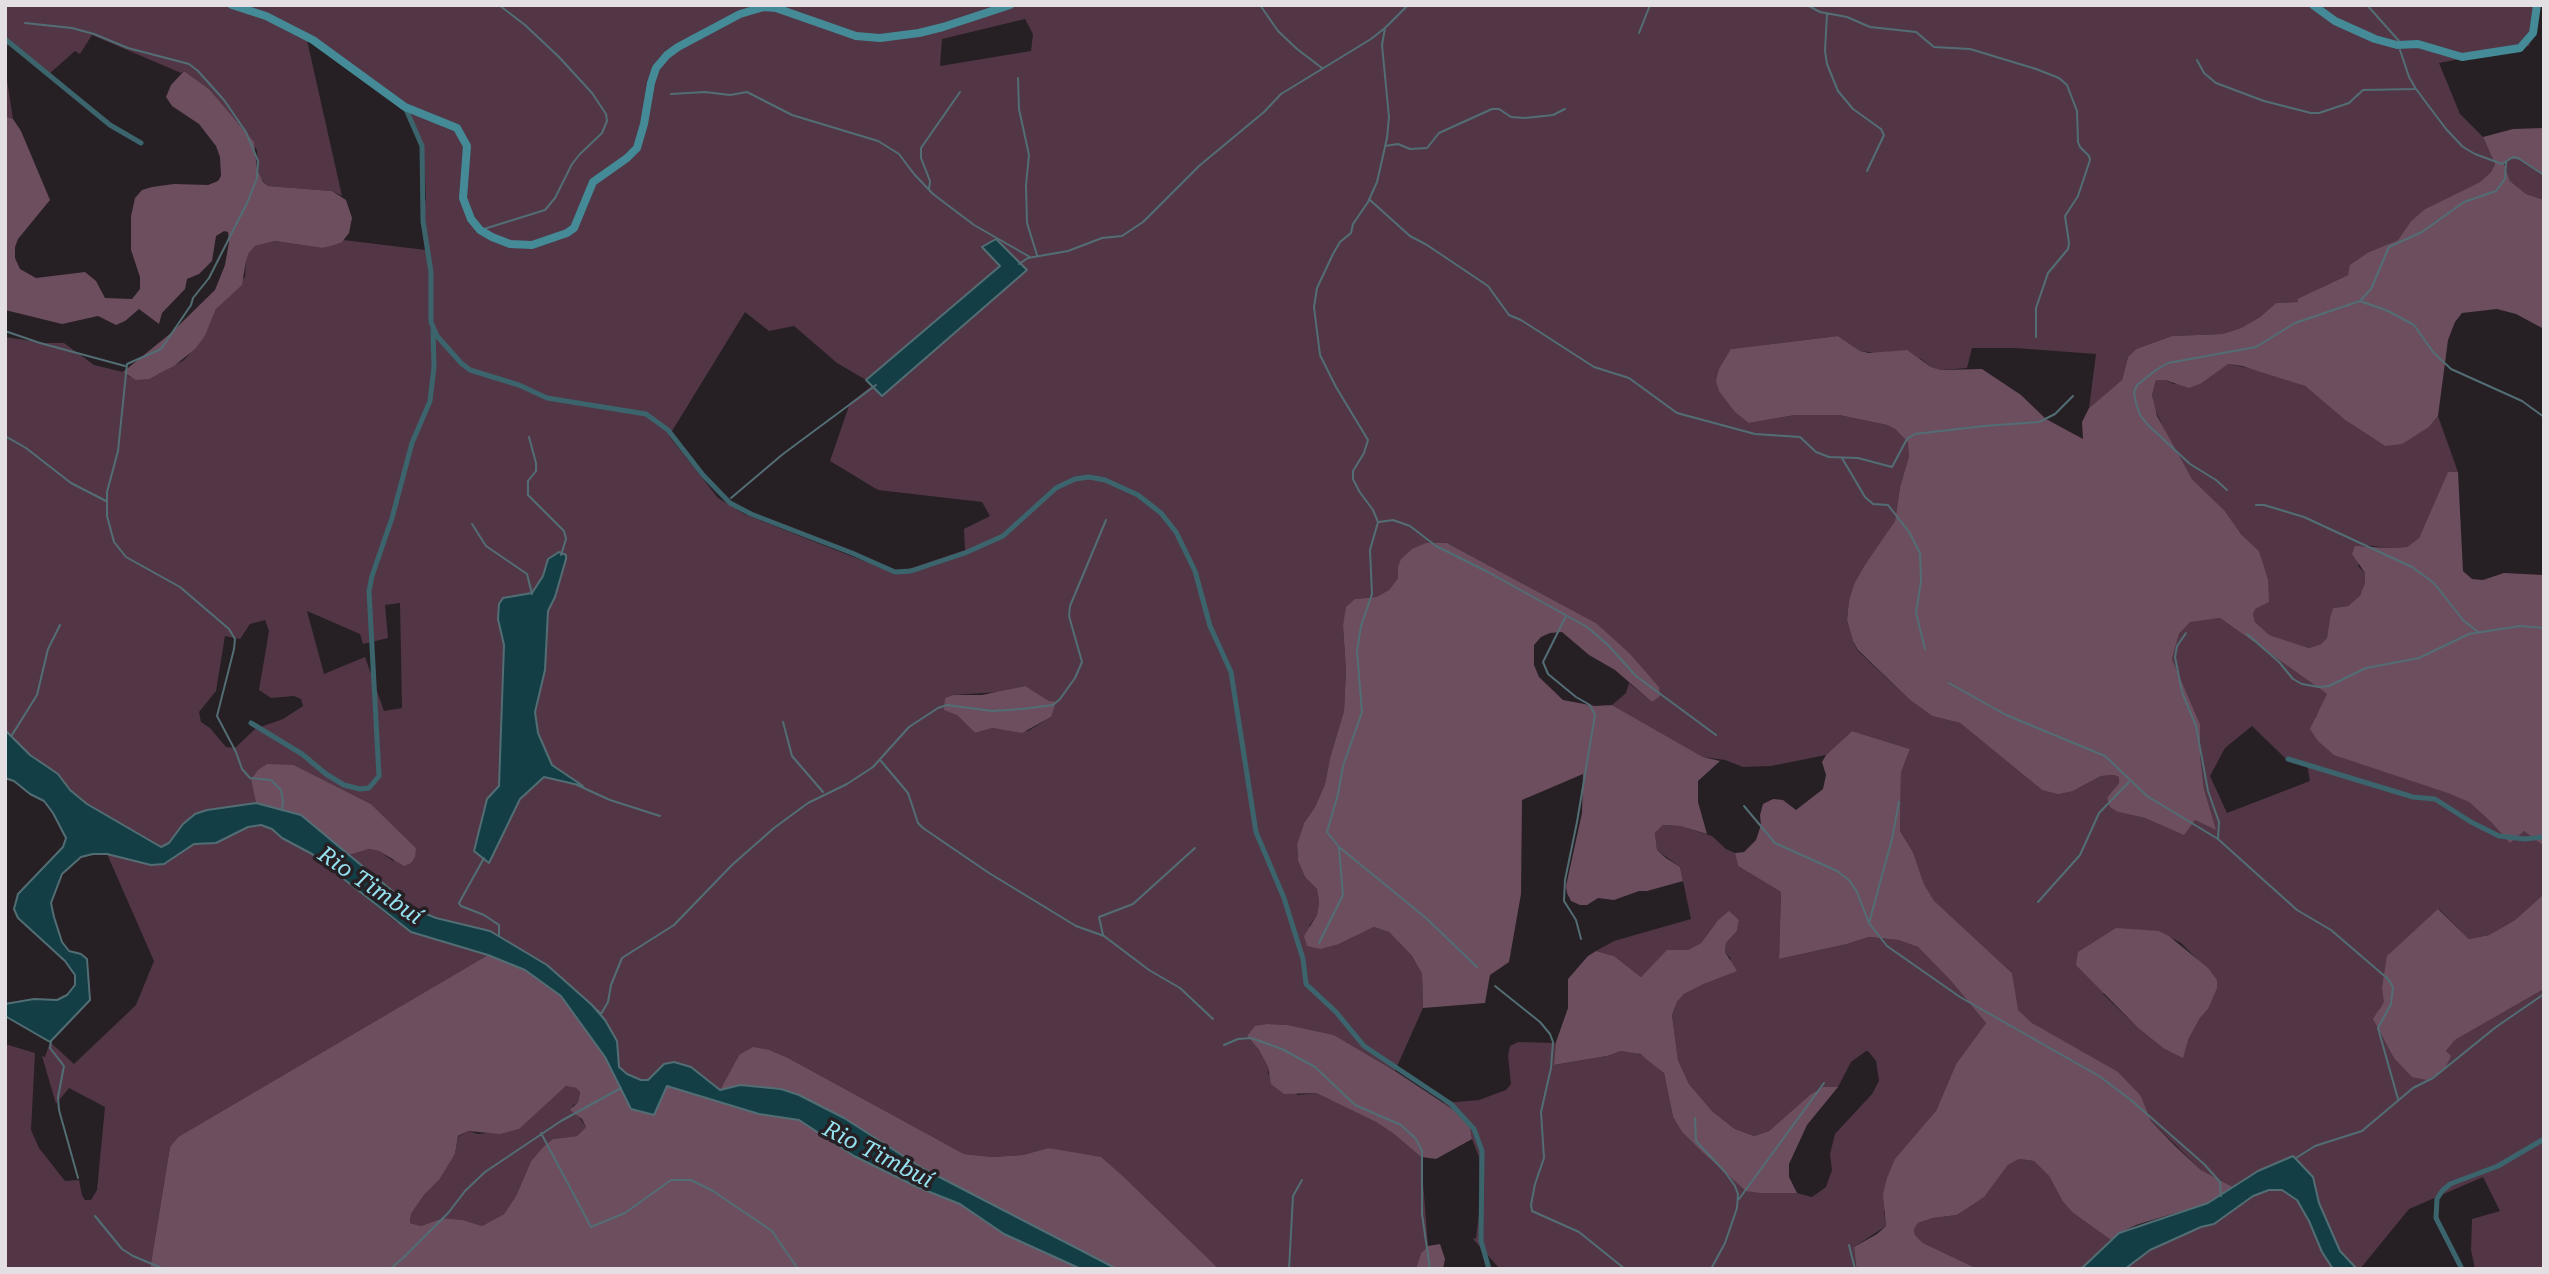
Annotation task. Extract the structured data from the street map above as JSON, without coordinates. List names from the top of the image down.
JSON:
{
  "water": ["Rio Timbuí"]
}
